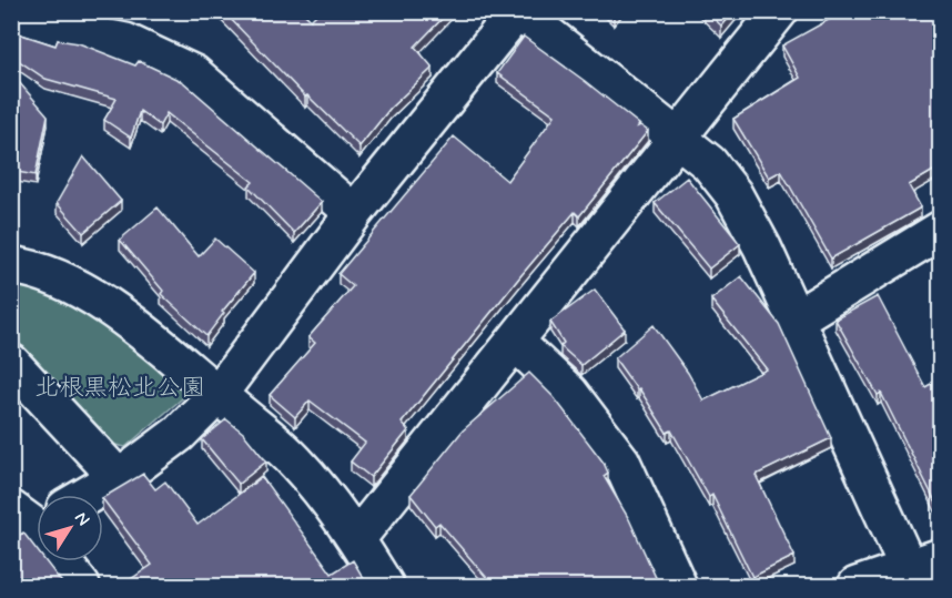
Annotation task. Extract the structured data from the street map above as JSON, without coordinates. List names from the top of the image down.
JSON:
{
  "parks": ["北根黒松北公園"],
  "north": "top right"
}
